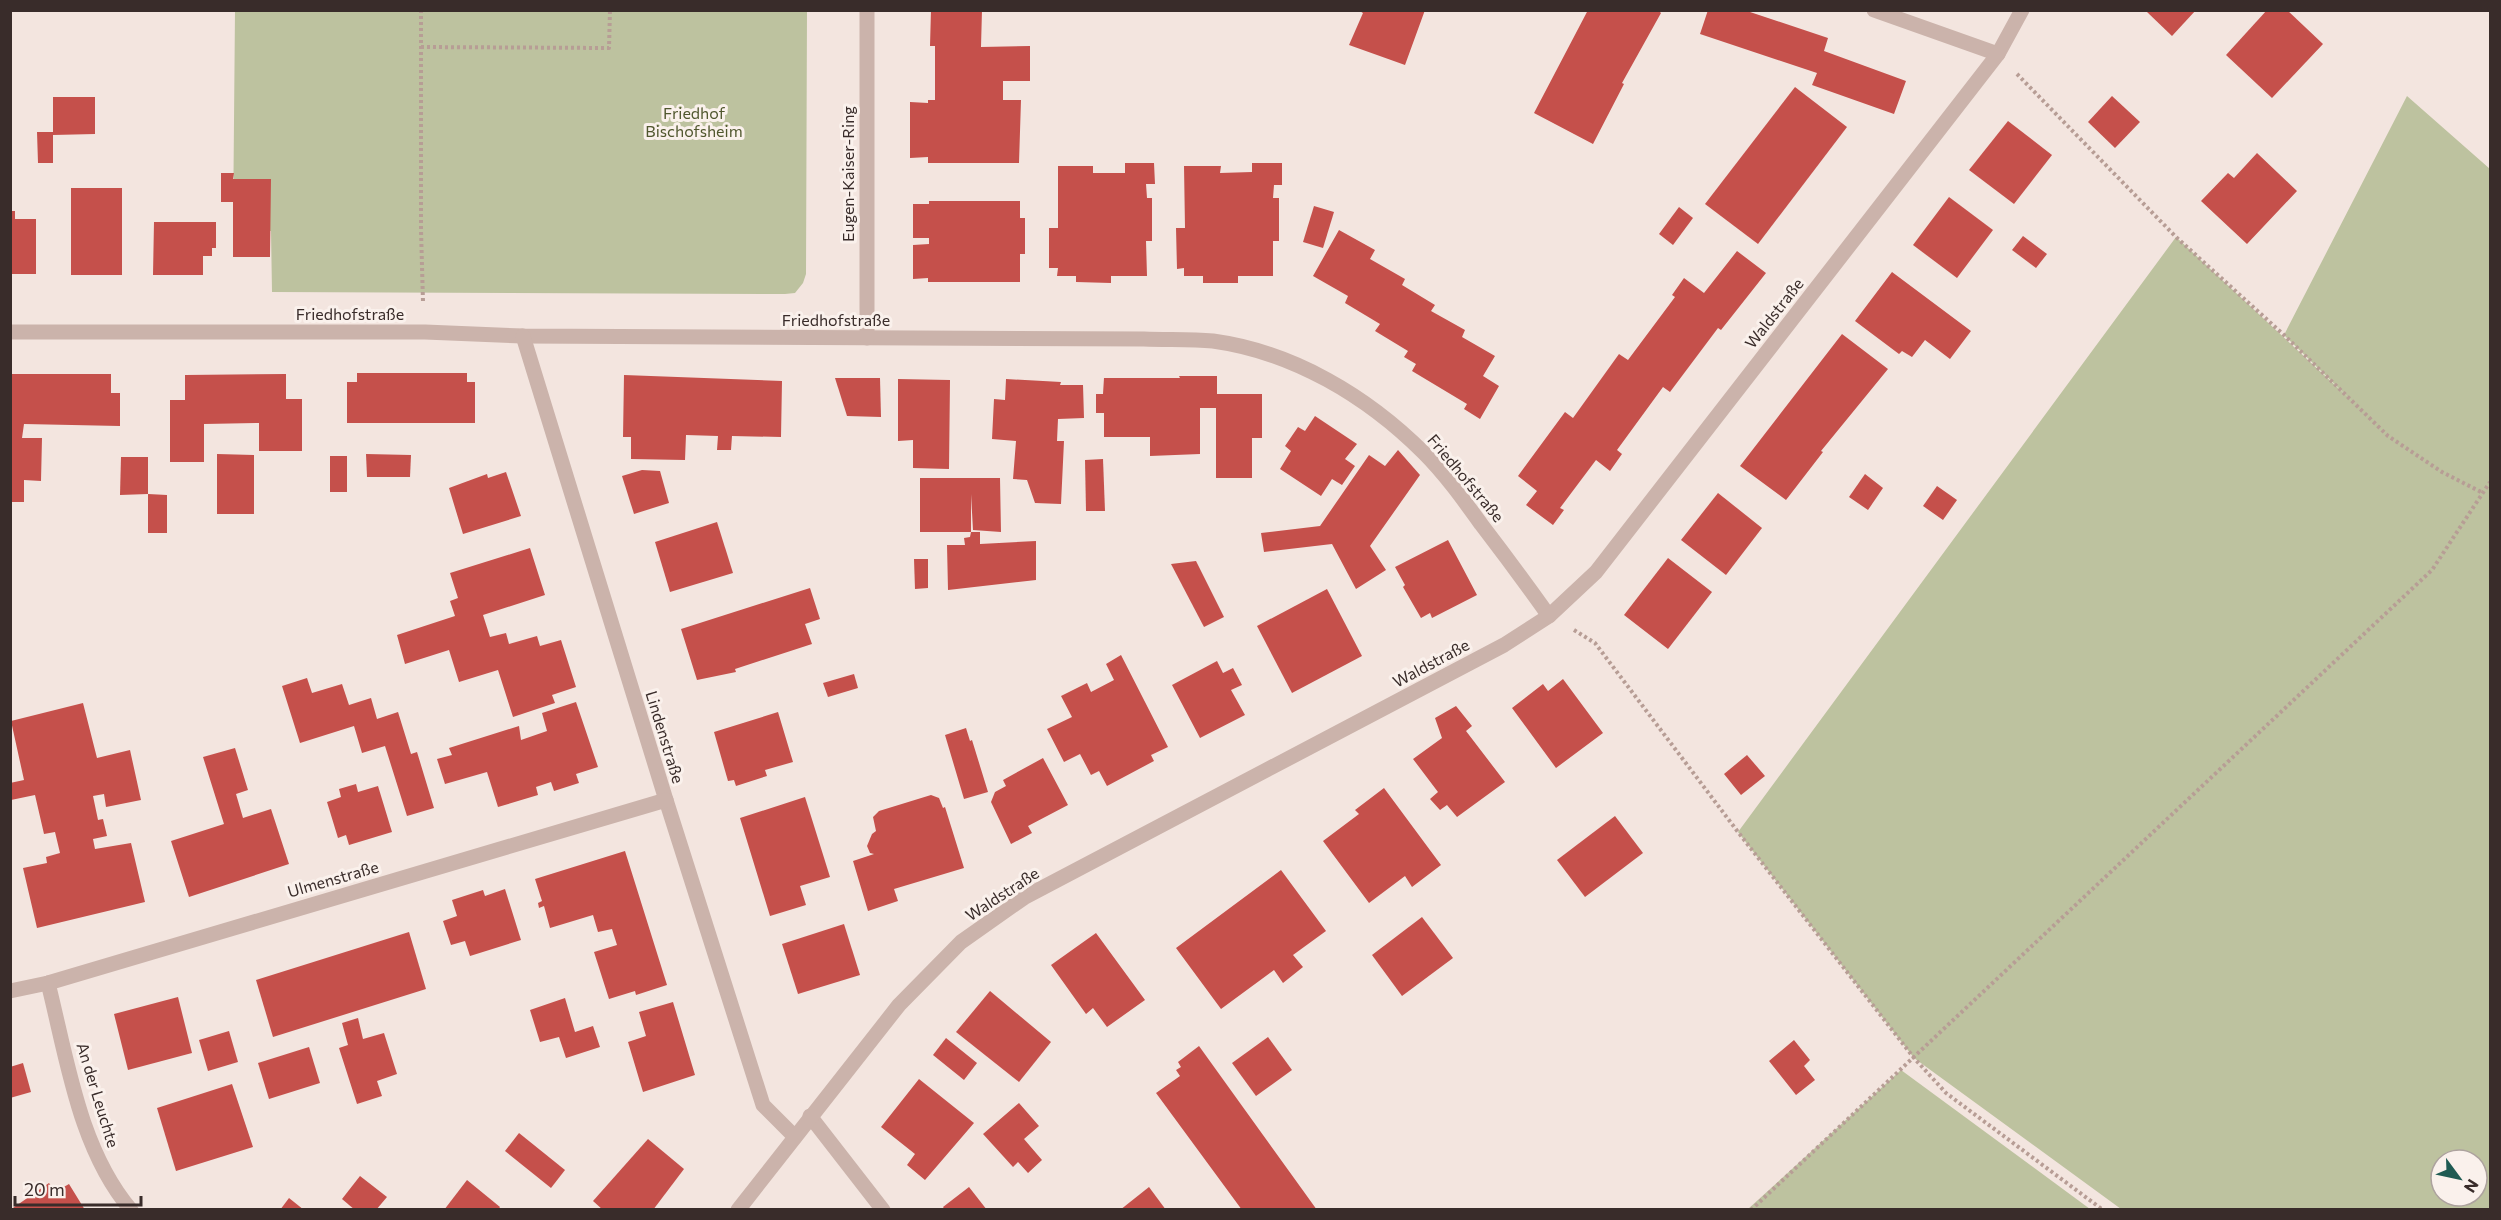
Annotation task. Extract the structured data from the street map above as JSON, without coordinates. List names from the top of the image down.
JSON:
{
  "streets": {
    "street": [
      "Eugen-Kaiser-Ring",
      "Waldstraße",
      "Friedhofstraße",
      "Lindenstraße",
      "Ulmenstraße",
      "An der Leuchte"
    ]
  },
  "crossings": [
    ["Eugen-Kaiser-Ring", "Friedhofstraße"],
    ["Waldstraße", "Friedhofstraße"],
    ["Waldstraße", "Lindenstraße"],
    ["Friedhofstraße", "Lindenstraße"],
    ["Lindenstraße", "Ulmenstraße"],
    ["Ulmenstraße", "An der Leuchte"]
  ],
  "parks": ["Friedhof Bischofsheim"],
  "scale_bar": "20 m",
  "north": "bottom right"
}
